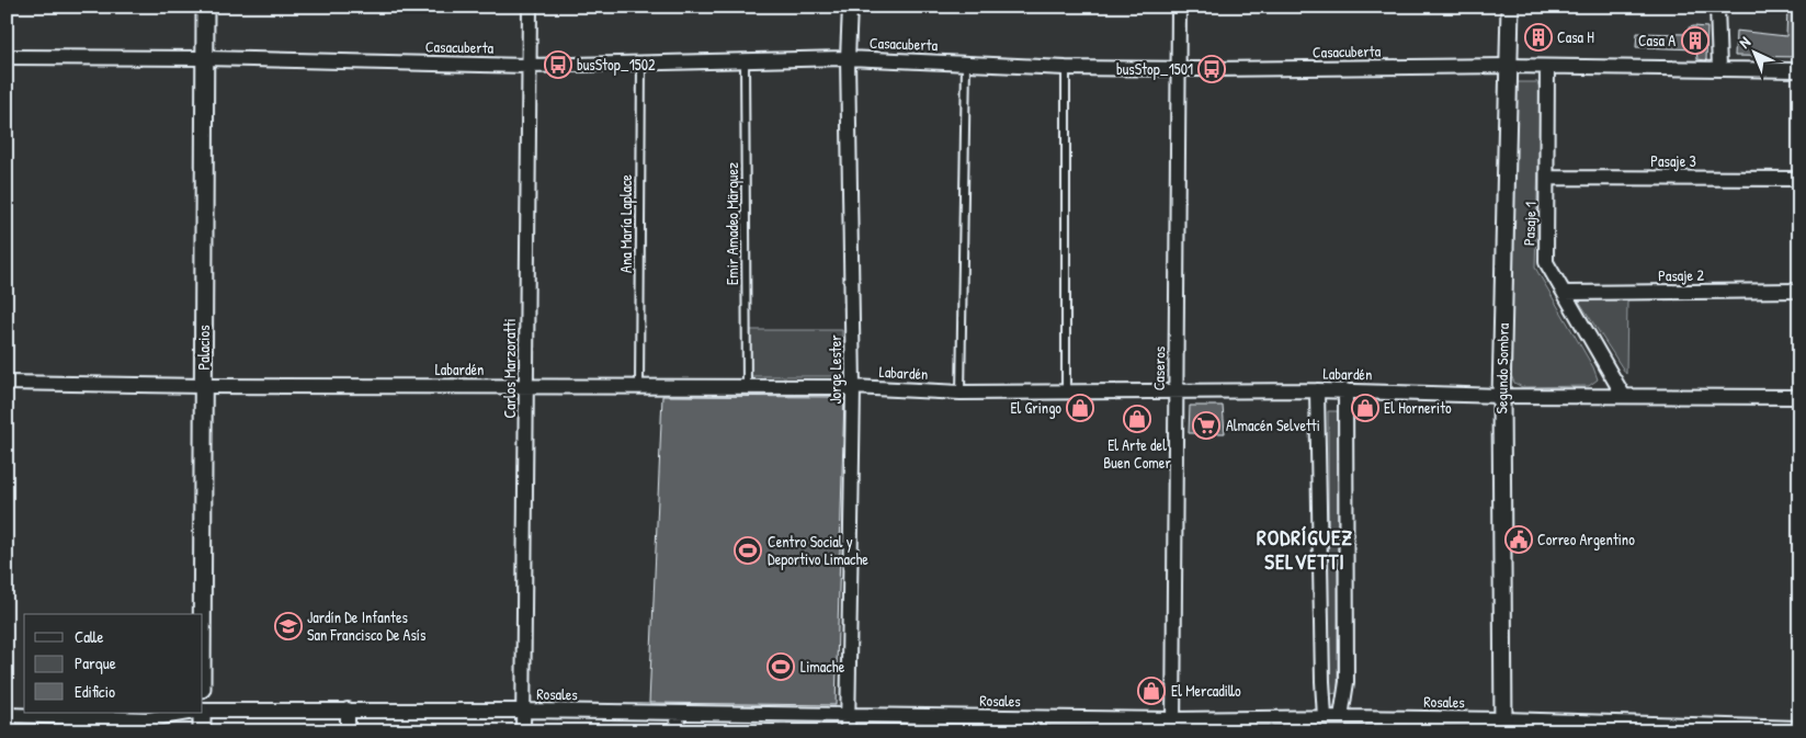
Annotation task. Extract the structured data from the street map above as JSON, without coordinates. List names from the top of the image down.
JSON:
{
  "streets": {
    "street": [
      "Casacuberta",
      "Pasaje 3",
      "Pasaje 1",
      "Pasaje 2",
      "Palacios",
      "Carlos Marzoratti",
      "Caseros",
      "Segundo Sombra",
      "Labardén",
      "Jorge Lester",
      "Rosales"
    ],
    "lane": ["Ana María Laplace", "Emir Amadeo Märquez"]
  },
  "crossings": [
    ["Casacuberta", "Ana María Laplace"],
    ["Casacuberta", "Emir Amadeo Märquez"],
    ["Casacuberta", "Pasaje 1"],
    ["Casacuberta", "Palacios"],
    ["Casacuberta", "Carlos Marzoratti"],
    ["Casacuberta", "Caseros"],
    ["Casacuberta", "Segundo Sombra"],
    ["Casacuberta", "Jorge Lester"],
    ["Pasaje 3", "Pasaje 1"],
    ["Ana María Laplace", "Labardén"],
    ["Emir Amadeo Märquez", "Labardén"],
    ["Pasaje 1", "Pasaje 2"],
    ["Pasaje 1", "Labardén"],
    ["Palacios", "Labardén"],
    ["Carlos Marzoratti", "Labardén"],
    ["Carlos Marzoratti", "Rosales"],
    ["Caseros", "Labardén"],
    ["Caseros", "Rosales"],
    ["Segundo Sombra", "Labardén"],
    ["Segundo Sombra", "Rosales"],
    ["Labardén", "Jorge Lester"],
    ["Jorge Lester", "Rosales"]
  ],
  "districts": ["RODRÍGUEZ SELVETTI"],
  "places": {
    "building": ["Casa H", "Casa A"],
    "bus stop": ["busStop_1502", "busStop_1501"],
    "shop": [
      "El Gringo",
      "El Hornerito",
      "El Arte del Buen Comer",
      "El Mercadillo"
    ],
    "supermarket": ["Almacén Selvetti"],
    "public building": ["Correo Argentino"],
    "sports": ["Centro Social y Deportivo Limache", "Limache"],
    "school or university": ["Jardín De Infantes San Francisco De Asís"]
  },
  "legend": ["Calle", "Parque", "Edificio"],
  "north": "top left"
}
